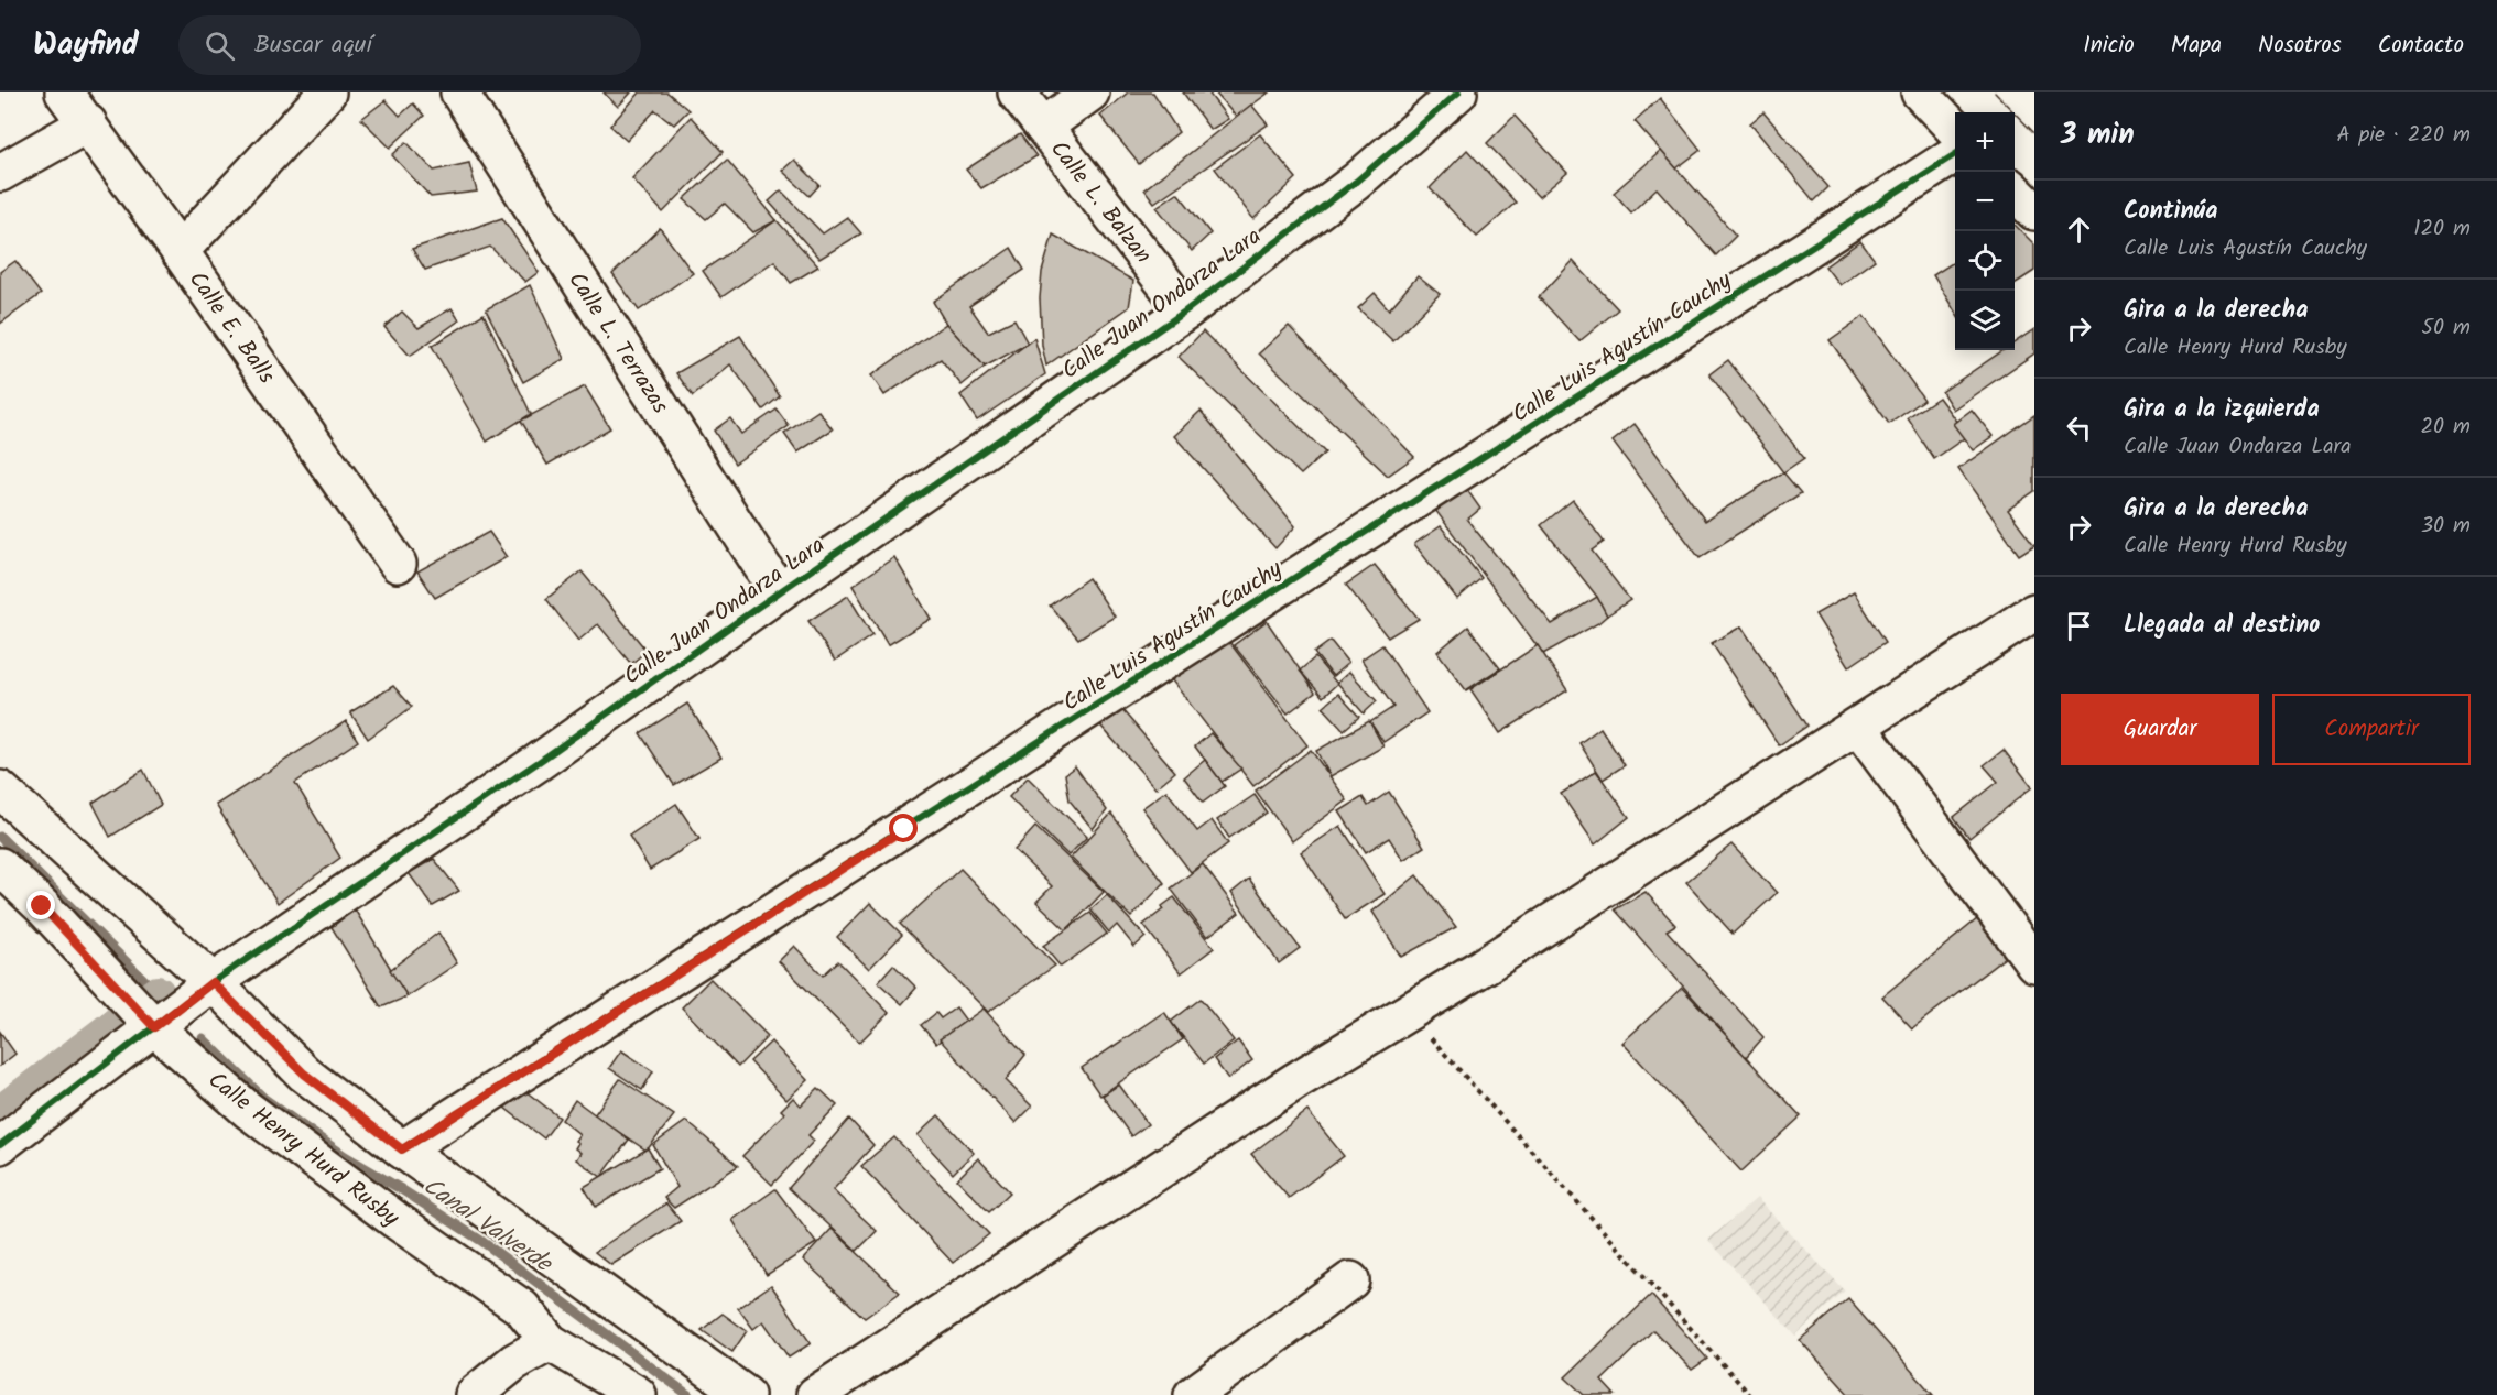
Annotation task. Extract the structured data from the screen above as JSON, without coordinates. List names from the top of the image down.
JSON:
{
  "streets": {
    "street": [
      "Calle L. Balzan",
      "Calle Juan Ondarza Lara",
      "Calle E. Balls",
      "Calle L. Terrazas",
      "Calle Luis Agustín Cauchy",
      "Calle Henry Hurd Rusby"
    ]
  },
  "crossings": [
    ["Calle L. Balzan", "Calle Juan Ondarza Lara"],
    ["Calle Juan Ondarza Lara", "Calle L. Terrazas"],
    ["Calle Juan Ondarza Lara", "Calle Henry Hurd Rusby"]
  ],
  "water": ["Canal Valverde"],
  "page": {
    "header": "Wayfind",
    "search": "Buscar aquí",
    "nav": [
      "Inicio",
      "Mapa",
      "Nosotros",
      "Contacto"
    ],
    "heading": ["3 min", "A pie · 220 m"],
    "map_buttons": ["+", "−"],
    "list": [
      ["Continúa", "Calle Luis Agustín Cauchy", "120 m"],
      ["Gira a la derecha", "Calle Henry Hurd Rusby", "50 m"],
      ["Gira a la izquierda", "Calle Juan Ondarza Lara", "20 m"],
      ["Gira a la derecha", "Calle Henry Hurd Rusby", "30 m"],
      "Llegada al destino"
    ],
    "buttons": ["Guardar", "Compartir"]
  }
}
